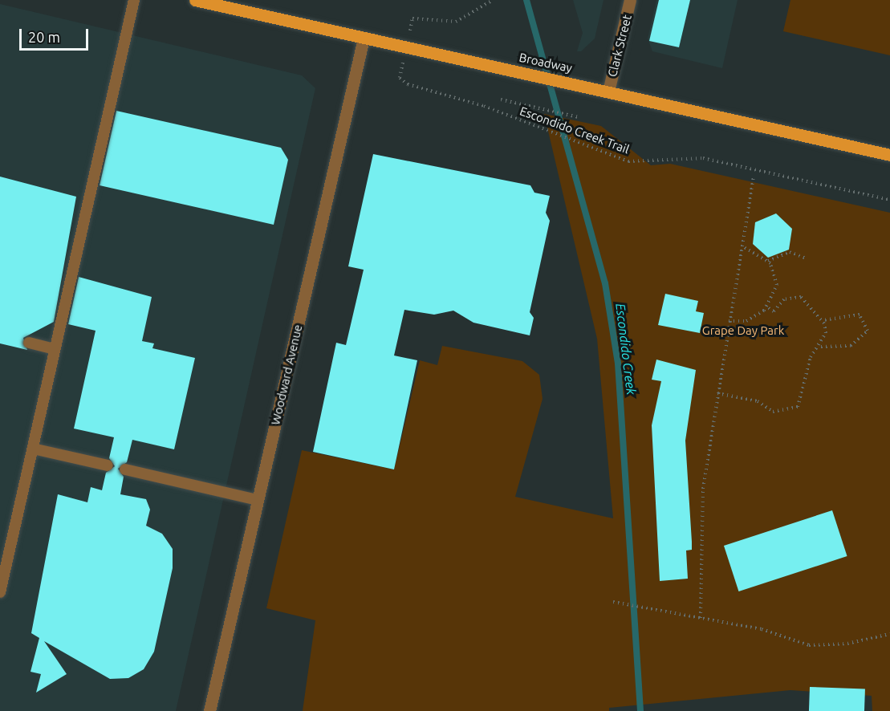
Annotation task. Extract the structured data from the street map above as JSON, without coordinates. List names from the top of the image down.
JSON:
{
  "streets": {
    "main road": ["Broadway"],
    "street": ["Clark Street", "Woodward Avenue"],
    "path": ["Escondido Creek Trail"]
  },
  "crossings": [
    ["Clark Street", "Broadway"],
    ["Broadway", "Woodward Avenue"]
  ],
  "water": ["Escondido Creek"],
  "parks": ["Grape Day Park"],
  "scale_bar": "20 m"
}
